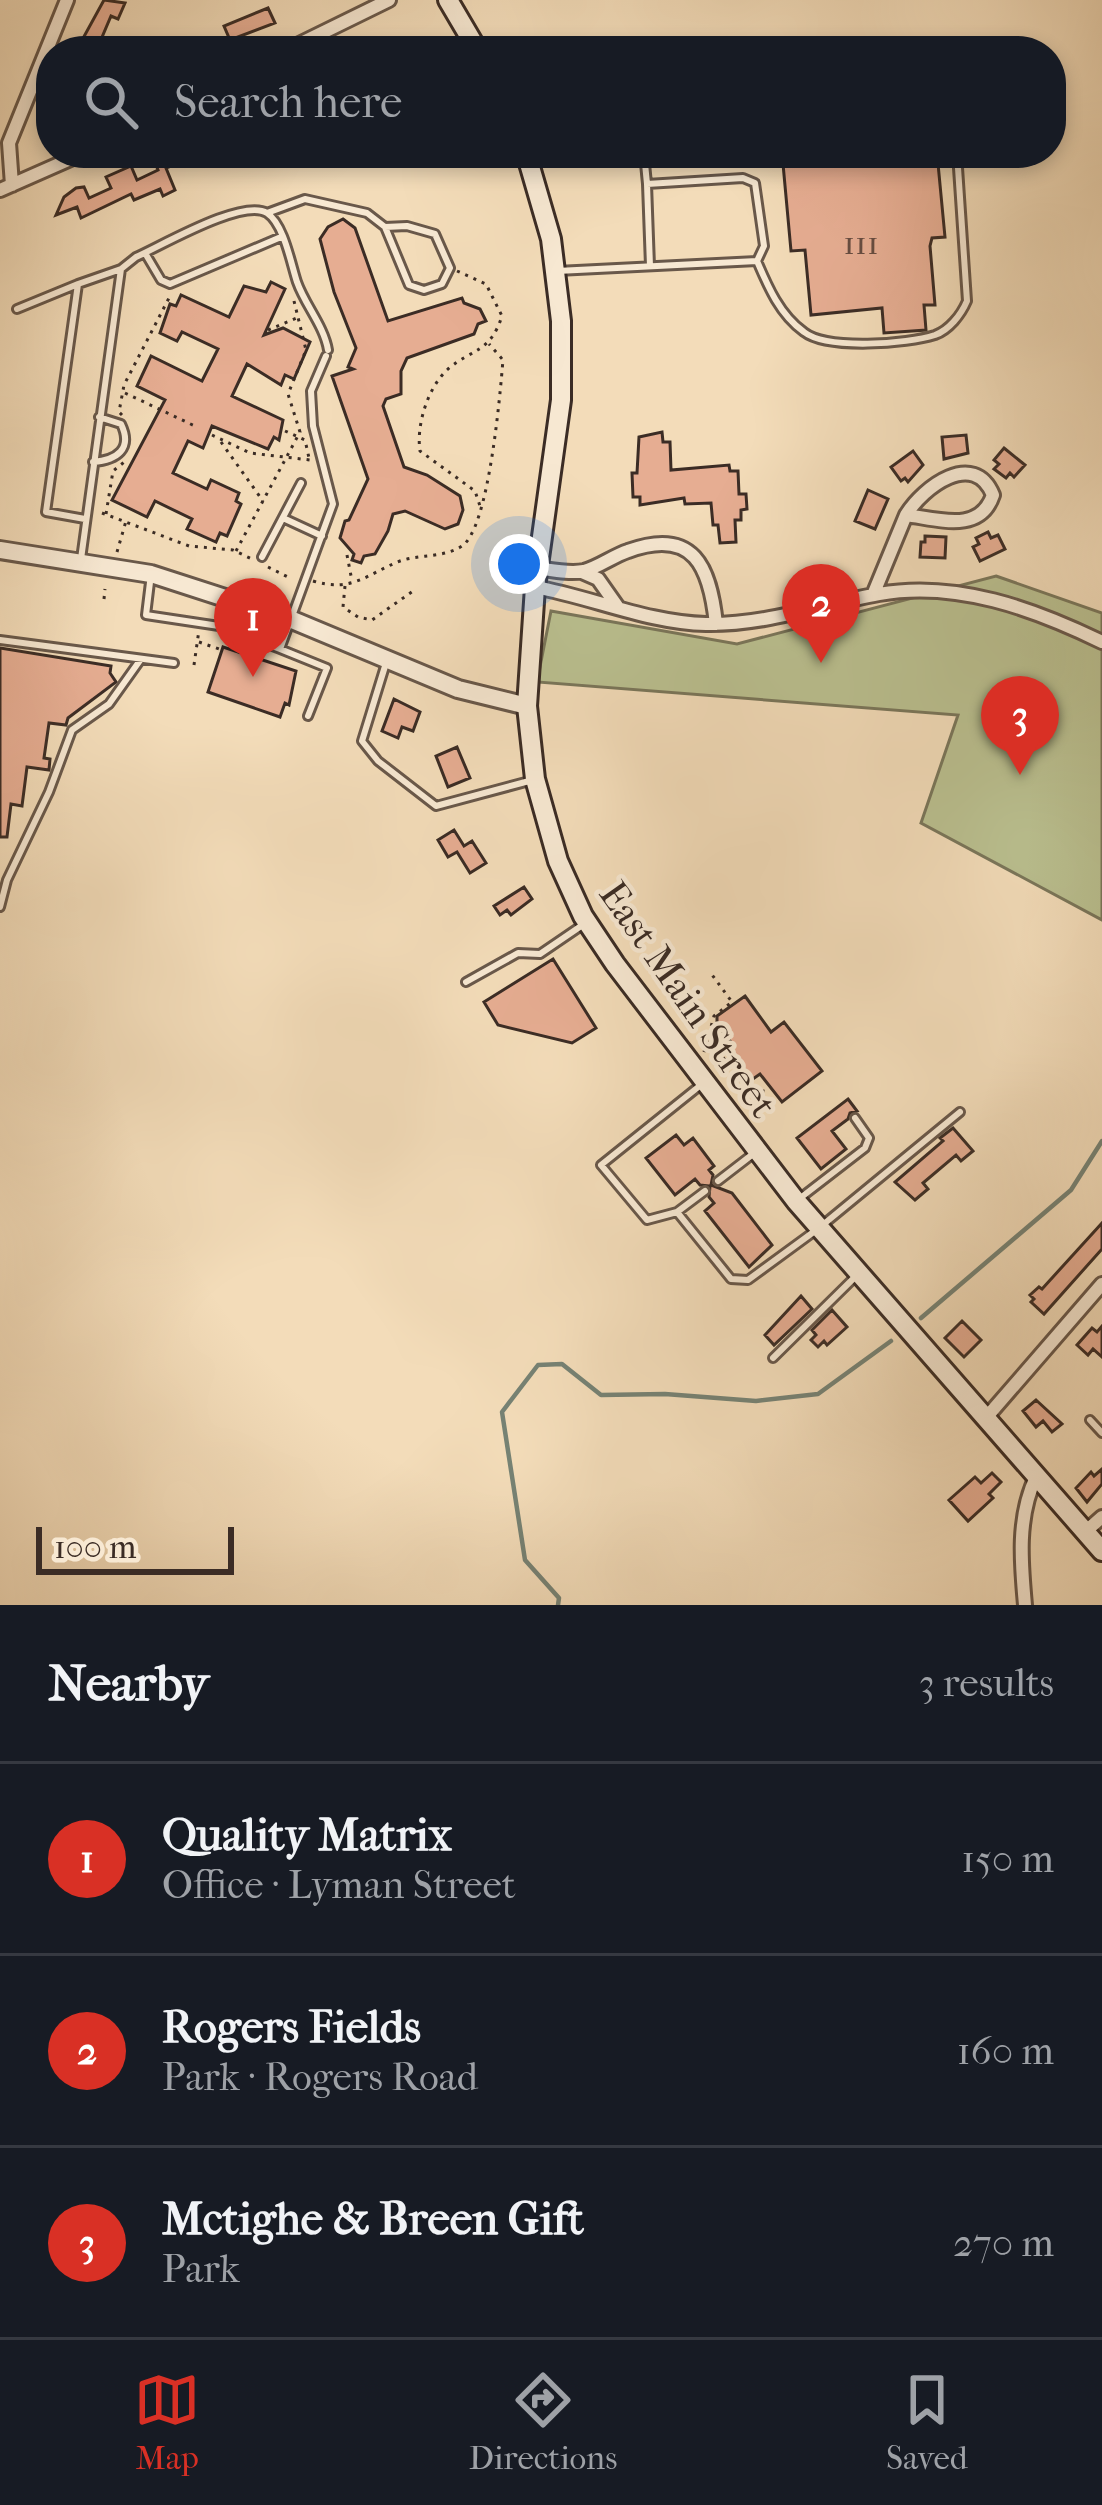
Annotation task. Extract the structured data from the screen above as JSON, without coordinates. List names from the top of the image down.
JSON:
{
  "streets": {
    "main road": ["East Main Street"]
  },
  "house_numbers": ["111"],
  "scale_bar": "100 m",
  "page": {
    "search": "Search here",
    "pins": ["2", "1", "3"],
    "scale": "100 m",
    "heading": ["Nearby", "3 results"],
    "list": [
      {
        "mark": "1",
        "name": "Quality Matrix",
        "note": "Office · Lyman Street",
        "value": "150 m"
      },
      {
        "mark": "2",
        "name": "Rogers Fields",
        "note": "Park · Rogers Road",
        "value": "160 m"
      },
      {
        "mark": "3",
        "name": "Mctighe & Breen Gift",
        "note": "Park",
        "value": "270 m"
      }
    ],
    "nav": ["Map", "Directions", "Saved"]
  }
}
